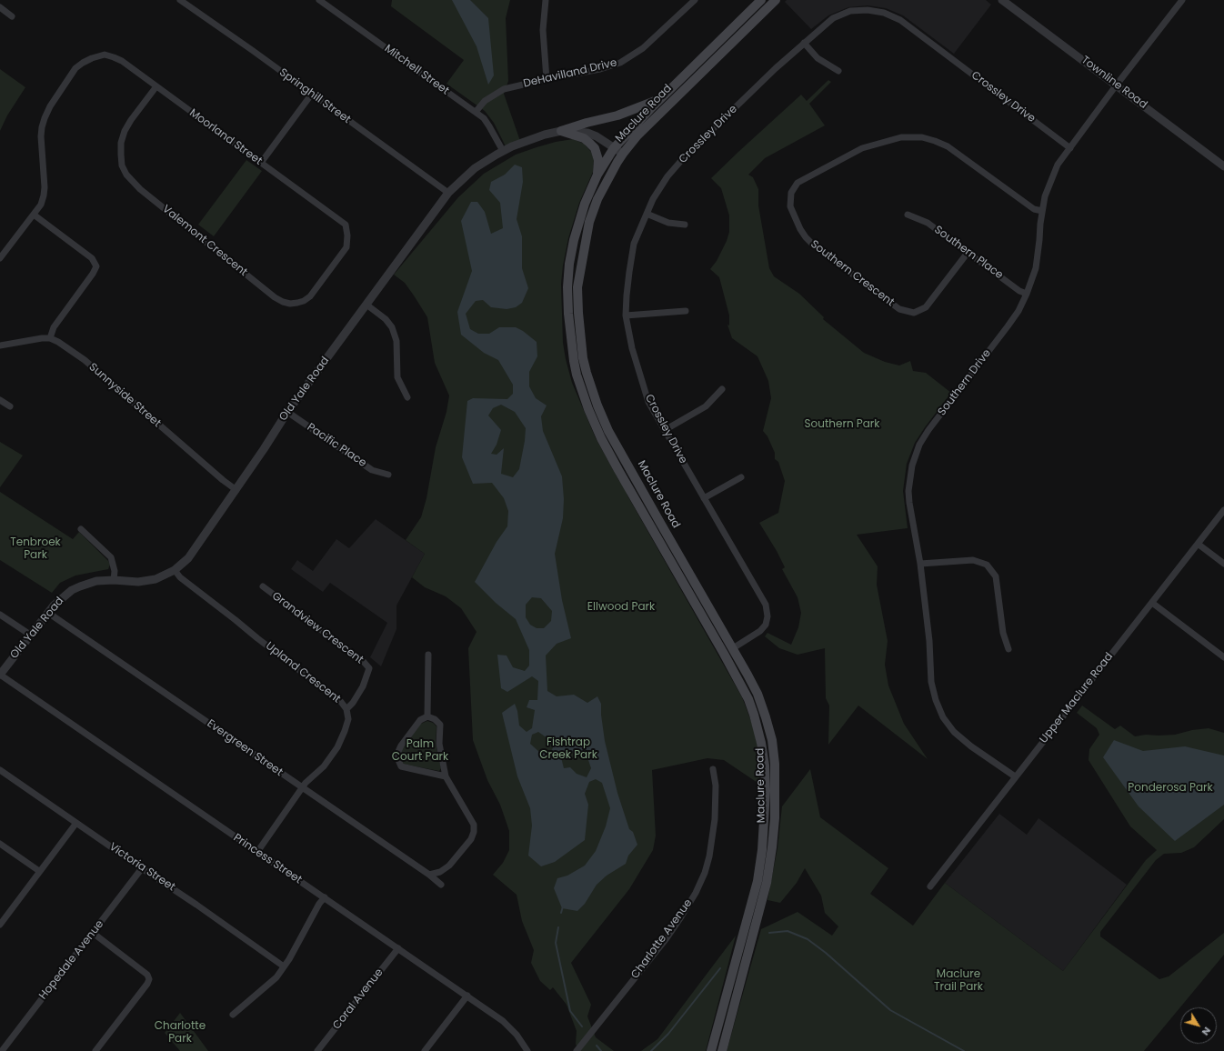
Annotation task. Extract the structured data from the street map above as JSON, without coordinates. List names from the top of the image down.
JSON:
{
  "streets": {
    "main road": ["Maclure Road"],
    "street": [
      "Mitchell Street",
      "DeHavilland Drive",
      "Townline Road",
      "Springhill Street",
      "Crossley Drive",
      "Moorland Street",
      "Valemont Crescent",
      "Southern Place",
      "Southern Crescent",
      "Southern Drive",
      "Old Yale Road",
      "Sunnyside Street",
      "Pacific Place",
      "Grandview Crescent",
      "Upland Crescent",
      "Upper Maclure Road",
      "Evergreen Street",
      "Princess Street",
      "Victoria Street",
      "Charlotte Avenue",
      "Hopedale Avenue",
      "Coral Avenue"
    ]
  },
  "crossings": [
    ["Mitchell Street", "DeHavilland Drive"],
    ["Mitchell Street", "Old Yale Road"],
    ["Townline Road", "Southern Drive"],
    ["Springhill Street", "Old Yale Road"],
    ["Crossley Drive", "Maclure Road"],
    ["Crossley Drive", "Southern Drive"],
    ["Maclure Road", "Old Yale Road"],
    ["Moorland Street", "Valemont Crescent"],
    ["Southern Place", "Southern Crescent"],
    ["Southern Place", "Southern Drive"],
    ["Southern Crescent", "Southern Drive"],
    ["Southern Drive", "Upper Maclure Road"],
    ["Old Yale Road", "Sunnyside Street"],
    ["Old Yale Road", "Pacific Place"],
    ["Old Yale Road", "Upland Crescent"],
    ["Old Yale Road", "Evergreen Street"],
    ["Old Yale Road", "Princess Street"],
    ["Grandview Crescent", "Upland Crescent"],
    ["Upland Crescent", "Evergreen Street"],
    ["Upland Crescent", "Princess Street"],
    ["Princess Street", "Coral Avenue"],
    ["Victoria Street", "Hopedale Avenue"]
  ],
  "parks": [
    "Southern Park",
    "Tenbroek Park",
    "Ellwood Park",
    "Fishtrap Creek Park",
    "Palm Court Park",
    "Ponderosa Park",
    "Maclure Trail Park",
    "Charlotte Park"
  ],
  "north": "bottom right"
}
